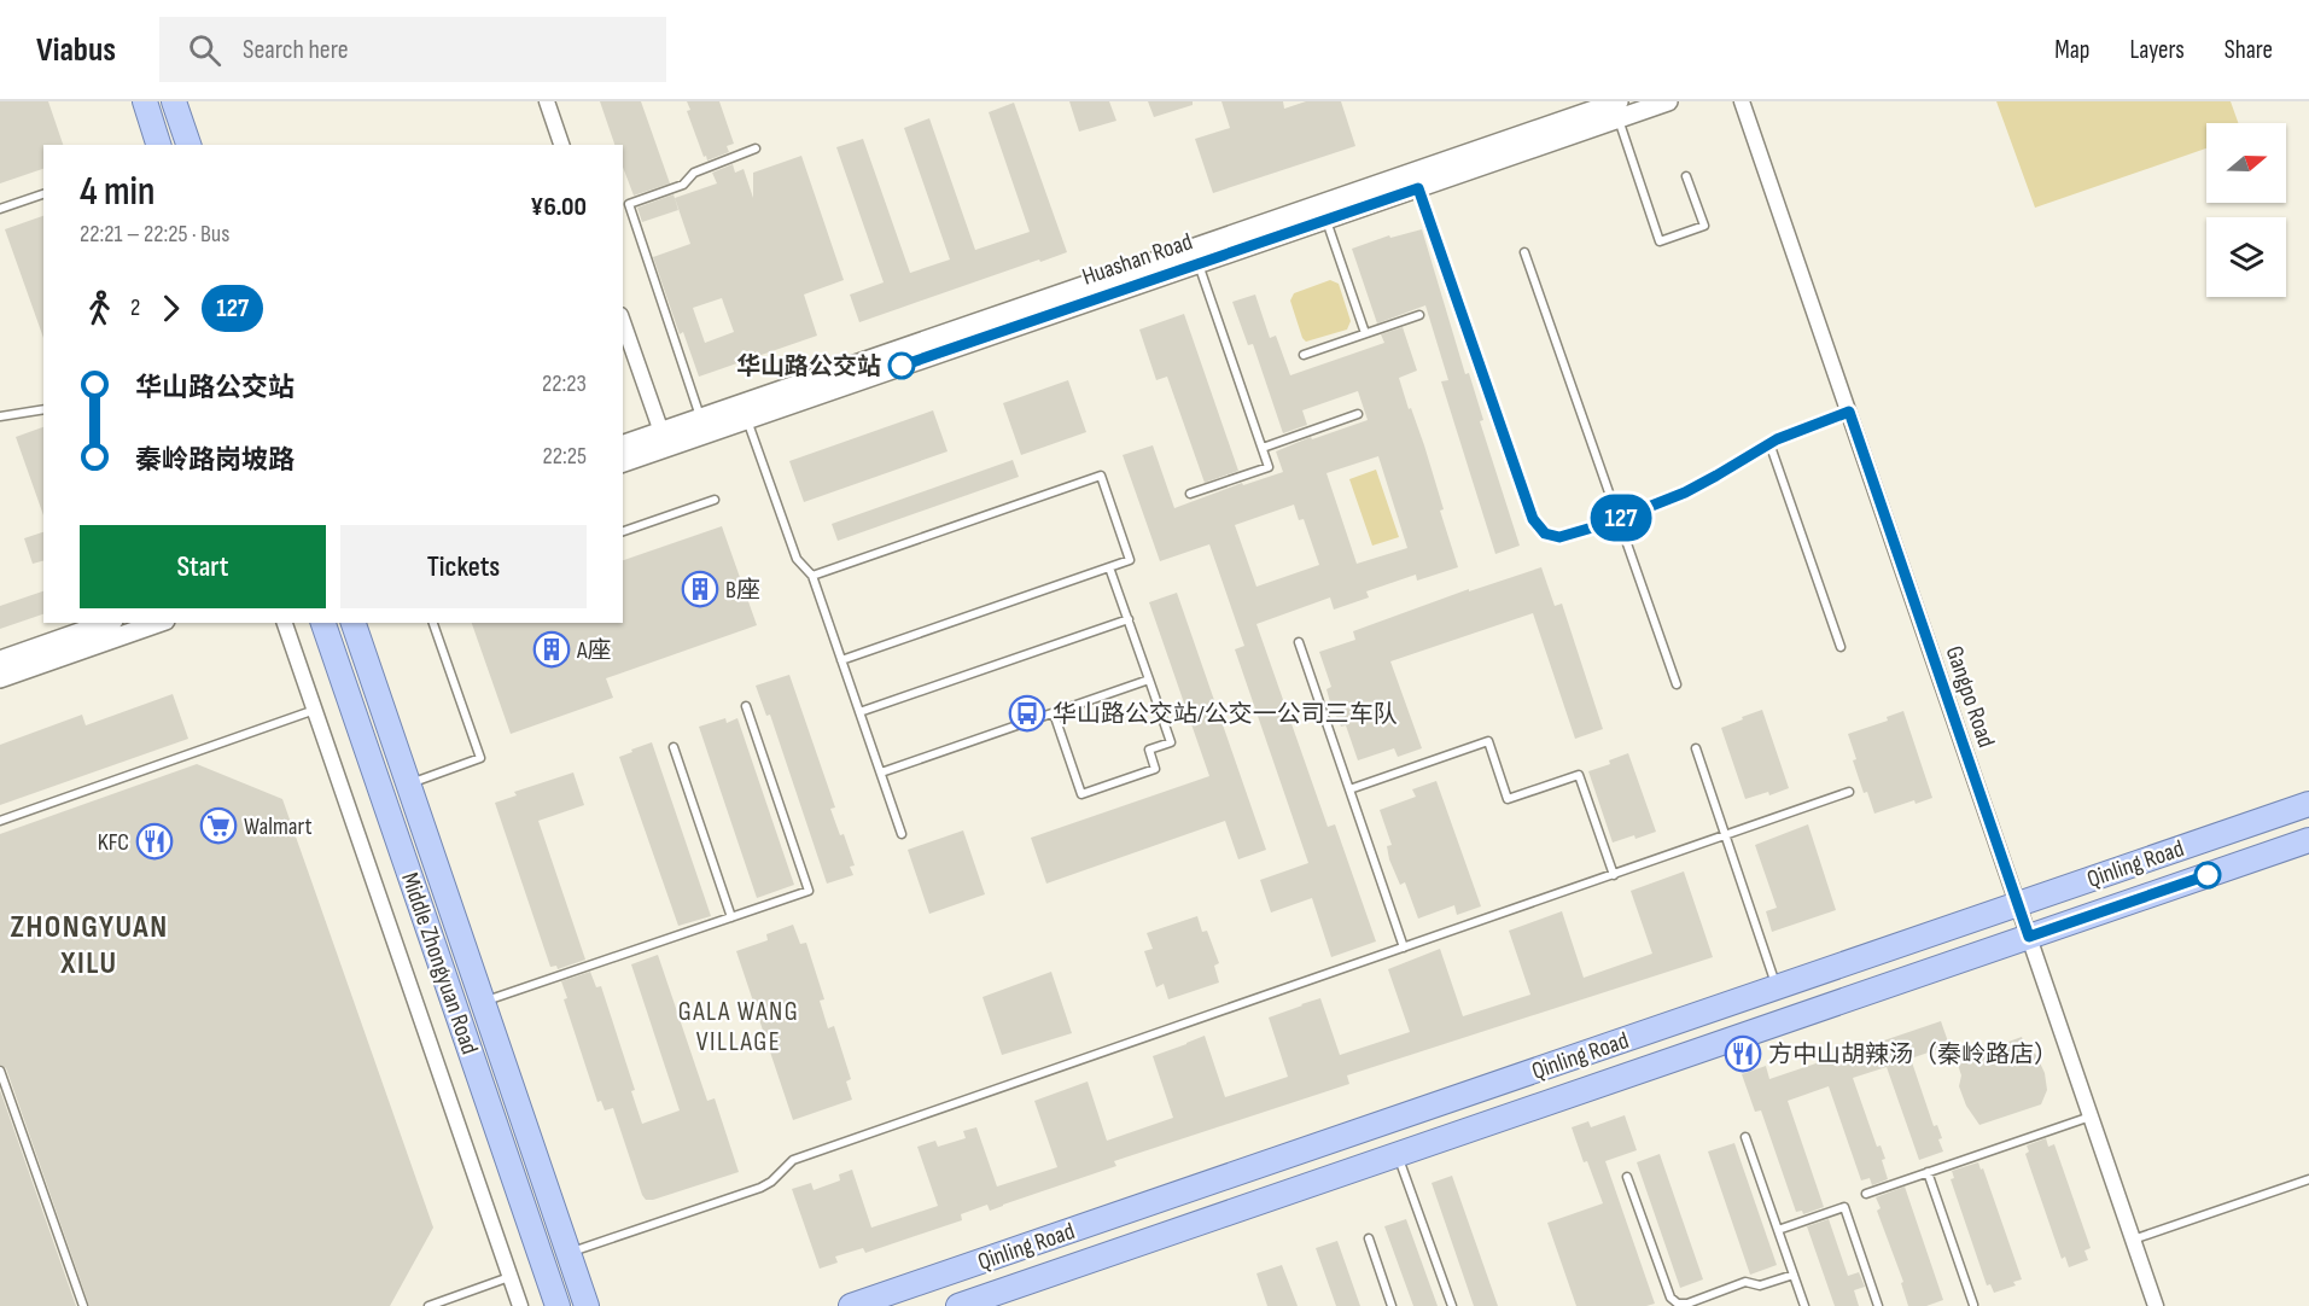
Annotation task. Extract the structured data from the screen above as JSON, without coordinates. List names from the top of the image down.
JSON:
{
  "streets": {
    "main road": ["Qinling Road", "Middle Zhongyuan Road"],
    "street": ["Huashan Road", "Gangpo Road"]
  },
  "crossings": [
    ["Gangpo Road", "Qinling Road"]
  ],
  "districts": ["ZHONGYUAN XILU", "GALA WANG VILLAGE"],
  "places": {
    "other": ["华山路公交站"],
    "building": ["B座", "A座"],
    "bus stop": ["华山路公交站/公交一公司三车队"],
    "supermarket": ["Walmart"],
    "restaurant": ["KFC", "方中山胡辣汤（秦岭路店）"]
  },
  "lines": ["bus line 127"],
  "north": "right",
  "page": {
    "header": "Viabus",
    "search": "Search here",
    "nav": ["Map", "Layers", "Share"],
    "on_map": "127",
    "heading": ["4 min", "22:21 – 22:25 · Bus", "¥6.00"],
    "legs": ["2", "127"],
    "list": [
      {
        "name": "华山路公交站",
        "value": "22:23"
      },
      {
        "name": "秦岭路岗坡路",
        "value": "22:25"
      }
    ],
    "buttons": ["Start", "Tickets"]
  }
}
